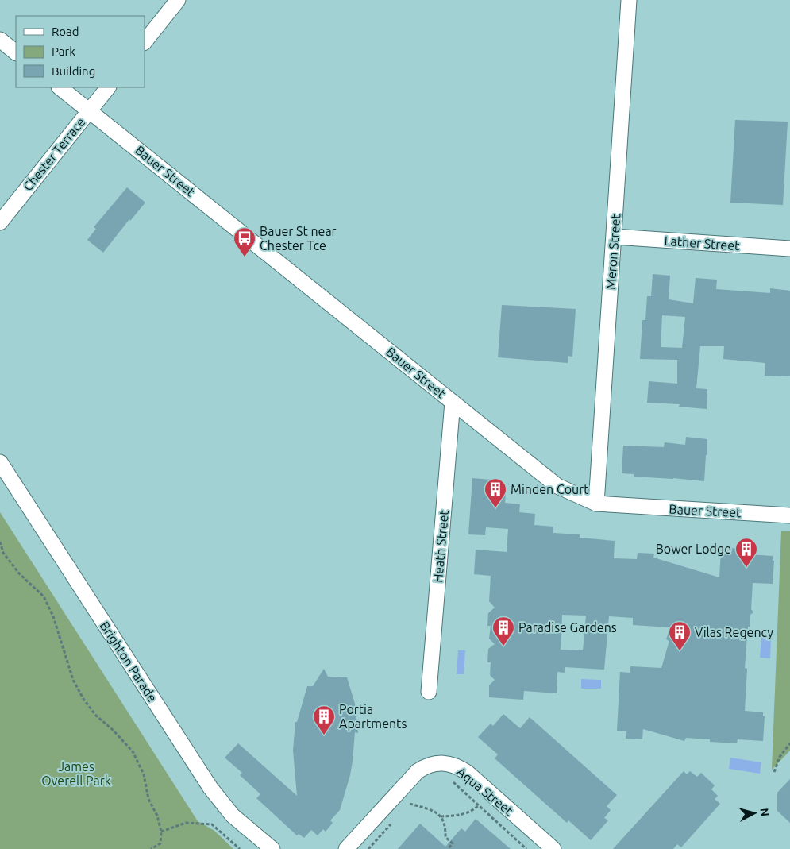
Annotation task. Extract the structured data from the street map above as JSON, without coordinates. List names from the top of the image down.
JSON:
{
  "streets": {
    "street": [
      "Chester Terrace",
      "Bauer Street",
      "Lather Street",
      "Meron Street",
      "Heath Street",
      "Brighton Parade",
      "Aqua Street"
    ]
  },
  "crossings": [
    ["Chester Terrace", "Bauer Street"],
    ["Bauer Street", "Meron Street"],
    ["Bauer Street", "Heath Street"],
    ["Lather Street", "Meron Street"]
  ],
  "parks": ["James Overell Park"],
  "places": {
    "bus stop": ["Bauer St near Chester Tce"],
    "building": [
      "Minden Court",
      "Bower Lodge",
      "Paradise Gardens",
      "Vilas Regency",
      "Portia Apartments"
    ]
  },
  "legend": ["Road", "Park", "Building"],
  "north": "right"
}
